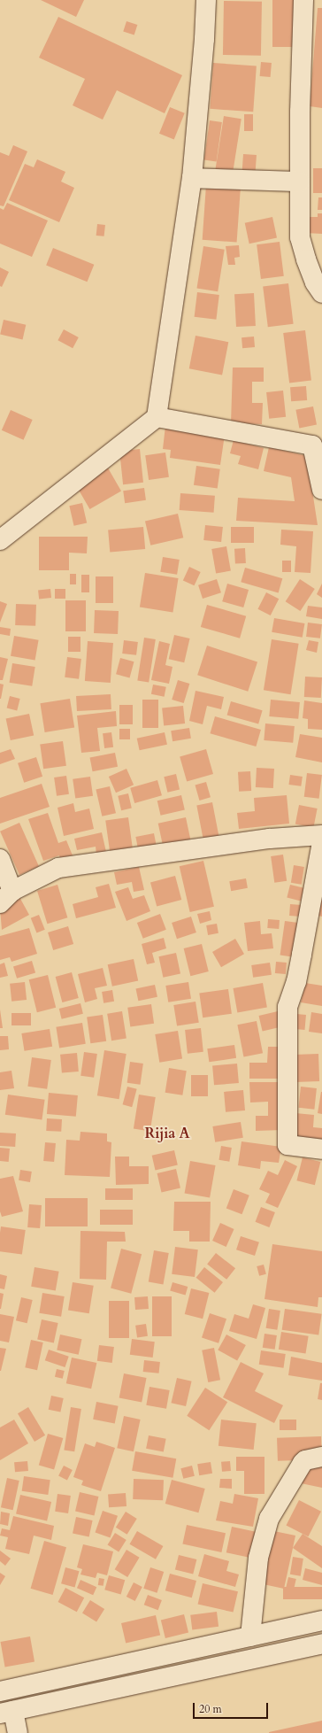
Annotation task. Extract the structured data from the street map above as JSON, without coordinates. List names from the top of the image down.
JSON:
{
  "districts": ["Rijia A"],
  "scale_bar": "20 m"
}
